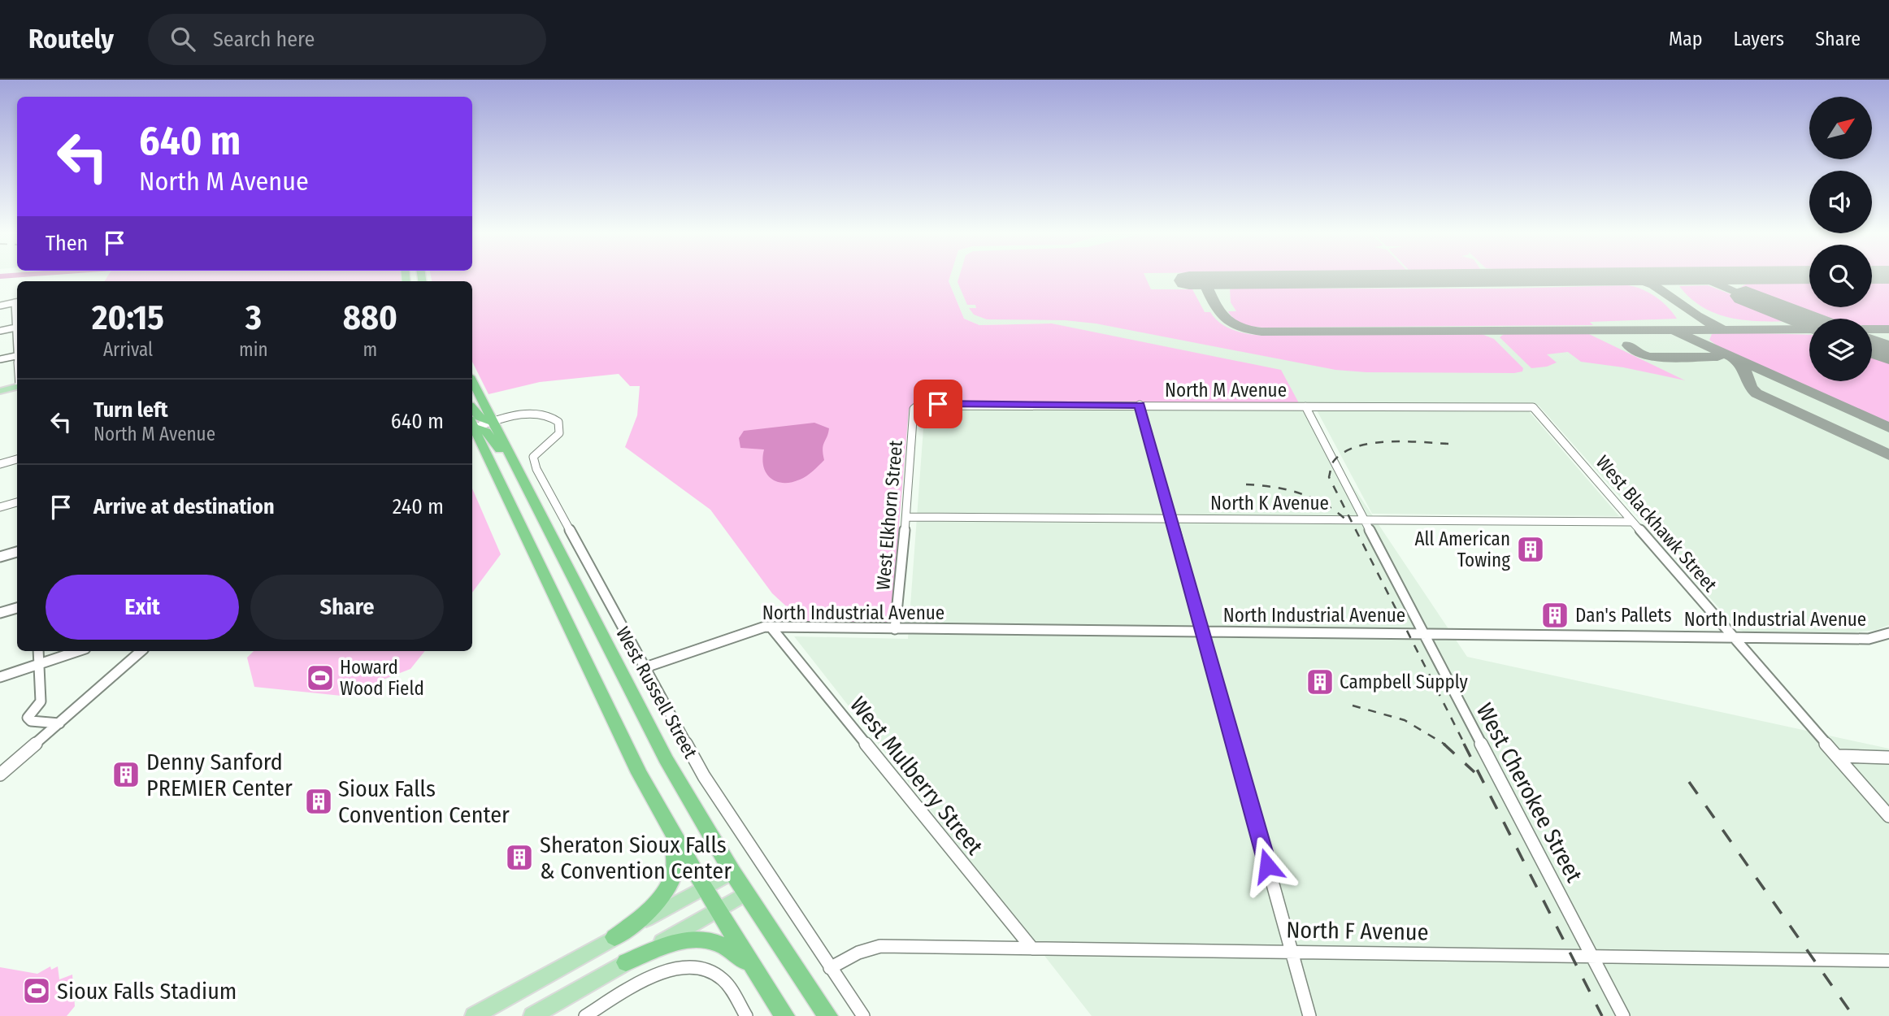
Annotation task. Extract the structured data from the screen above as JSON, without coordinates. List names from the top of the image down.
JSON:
{
  "streets": {
    "highway": ["West Russell Street"],
    "street": [
      "North M Avenue",
      "North K Avenue",
      "West Elkhorn Street",
      "West Blackhawk Street",
      "North Industrial Avenue",
      "West Mulberry Street",
      "West Cherokee Street",
      "North F Avenue"
    ]
  },
  "crossings": [
    ["North M Avenue", "West Elkhorn Street"],
    ["North M Avenue", "West Blackhawk Street"],
    ["North M Avenue", "West Cherokee Street"],
    ["North K Avenue", "West Elkhorn Street"],
    ["North K Avenue", "West Blackhawk Street"],
    ["North K Avenue", "West Cherokee Street"],
    ["West Elkhorn Street", "North Industrial Avenue"],
    ["West Blackhawk Street", "North Industrial Avenue"],
    ["North Industrial Avenue", "West Russell Street"],
    ["North Industrial Avenue", "West Mulberry Street"],
    ["North Industrial Avenue", "West Cherokee Street"],
    ["West Russell Street", "North F Avenue"],
    ["West Mulberry Street", "North F Avenue"],
    ["West Cherokee Street", "North F Avenue"]
  ],
  "places": {
    "building": [
      "All American Towing",
      "Dan's Pallets",
      "Campbell Supply",
      "Denny Sanford PREMIER Center",
      "Sioux Falls Convention Center",
      "Sheraton Sioux Falls & Convention Center"
    ],
    "sports": ["Howard Wood Field", "Sioux Falls Stadium"]
  },
  "north": "top right",
  "page": {
    "header": "Routely",
    "search": "Search here",
    "nav": ["Map", "Layers", "Share"],
    "turn": ["640 m", "North M Avenue"],
    "then": "Then",
    "eta": [
      "20:15",
      "Arrival",
      "3",
      "min",
      "880",
      "m"
    ],
    "list": [
      {
        "name": "Turn left",
        "note": "North M Avenue",
        "value": "640 m"
      },
      {
        "name": "Arrive at destination",
        "value": "240 m"
      }
    ],
    "buttons": ["Exit", "Share"]
  }
}
